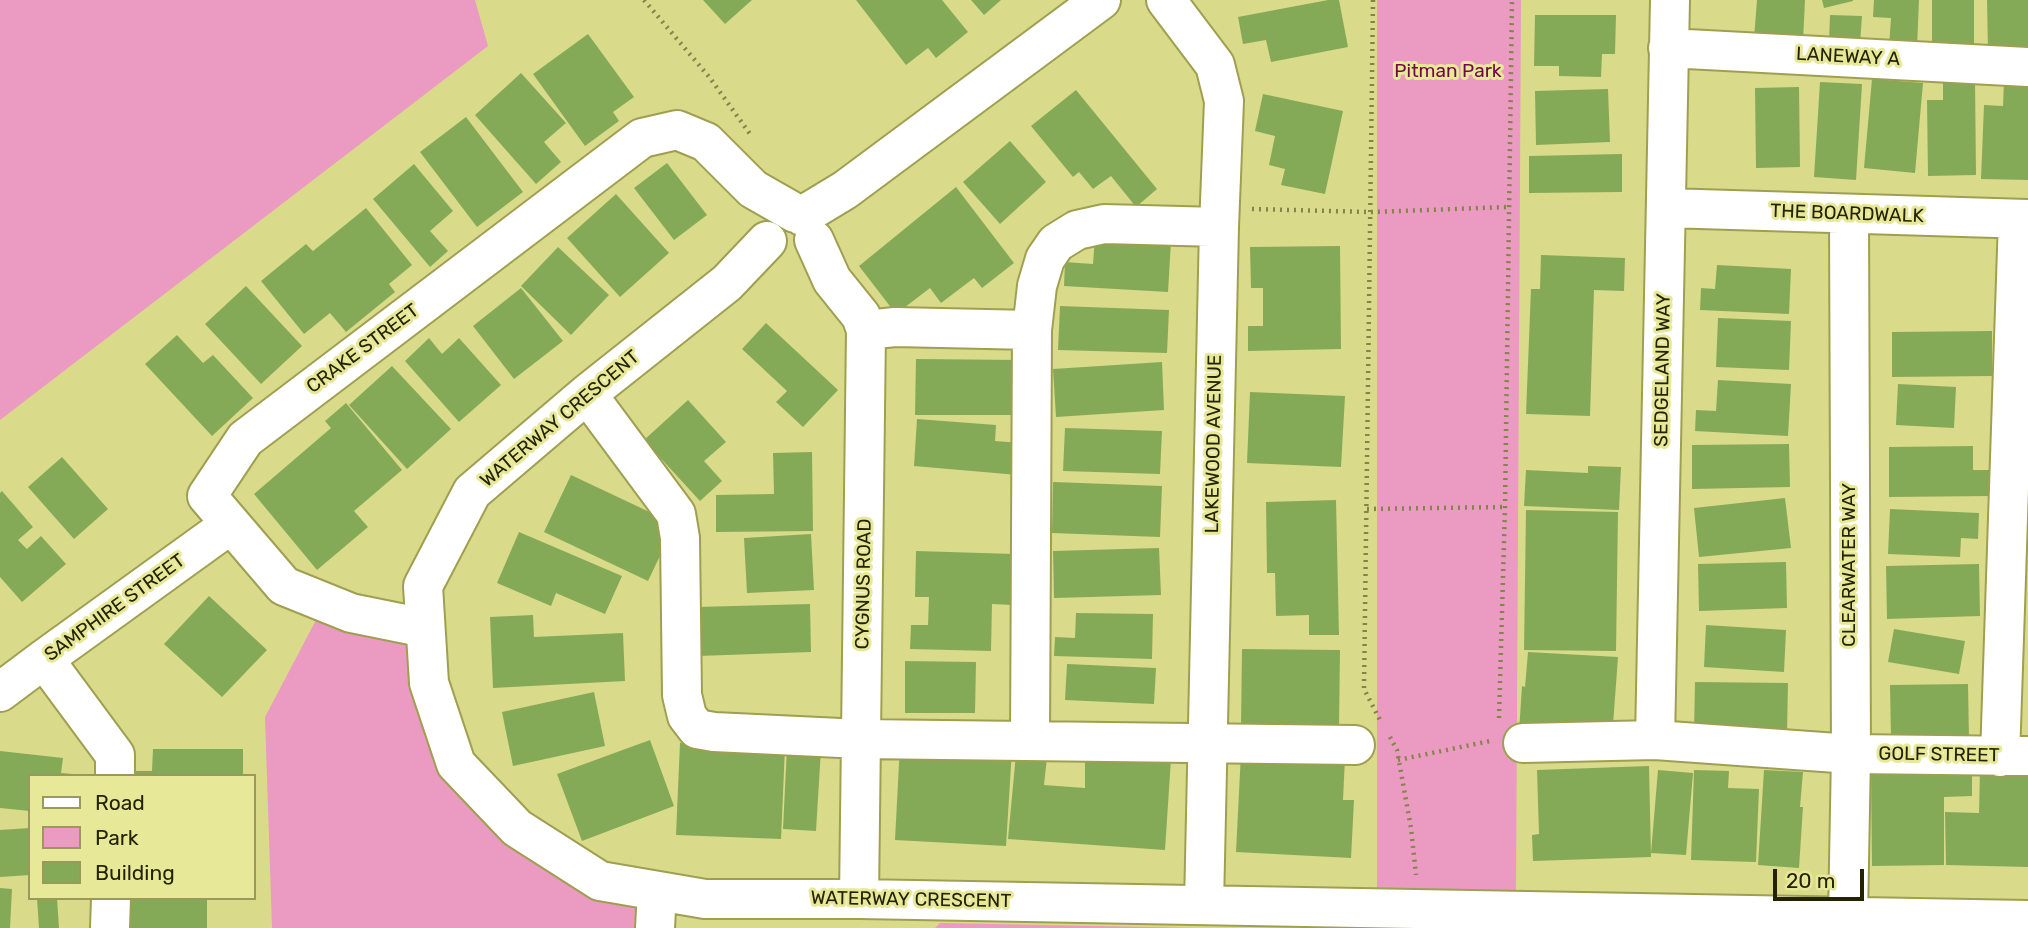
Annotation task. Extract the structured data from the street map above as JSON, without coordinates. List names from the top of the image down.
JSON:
{
  "streets": {
    "street": [
      "LANEWAY A",
      "THE BOARDWALK",
      "CRAKE STREET",
      "SEDGELAND WAY",
      "WATERWAY CRESCENT",
      "LAKEWOOD AVENUE",
      "CLEARWATER WAY",
      "CYGNUS ROAD",
      "SAMPHIRE STREET",
      "GOLF STREET"
    ]
  },
  "crossings": [
    ["LANEWAY A", "SEDGELAND WAY"],
    ["THE BOARDWALK", "SEDGELAND WAY"],
    ["THE BOARDWALK", "CLEARWATER WAY"],
    ["CRAKE STREET", "WATERWAY CRESCENT"],
    ["CRAKE STREET", "SAMPHIRE STREET"],
    ["SEDGELAND WAY", "GOLF STREET"],
    ["WATERWAY CRESCENT", "LAKEWOOD AVENUE"],
    ["WATERWAY CRESCENT", "CLEARWATER WAY"],
    ["WATERWAY CRESCENT", "CYGNUS ROAD"],
    ["CLEARWATER WAY", "GOLF STREET"]
  ],
  "parks": ["Pitman Park"],
  "legend": ["Road", "Park", "Building"],
  "scale_bar": "20 m"
}
